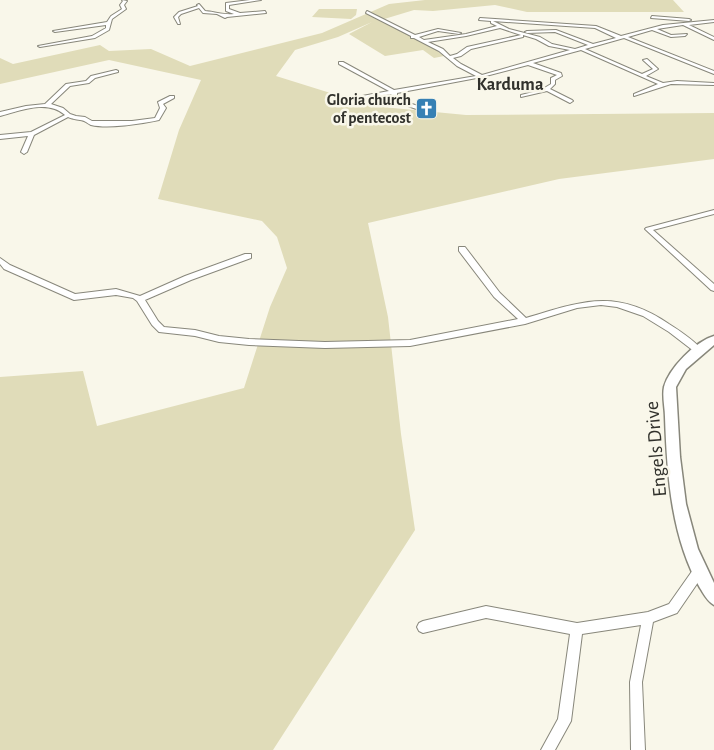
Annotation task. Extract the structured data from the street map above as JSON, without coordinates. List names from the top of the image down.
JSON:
{
  "streets": {
    "street": ["Engels Drive"]
  },
  "districts": ["Karduma"],
  "places": {
    "church": ["Gloria church of pentecost"]
  }
}
